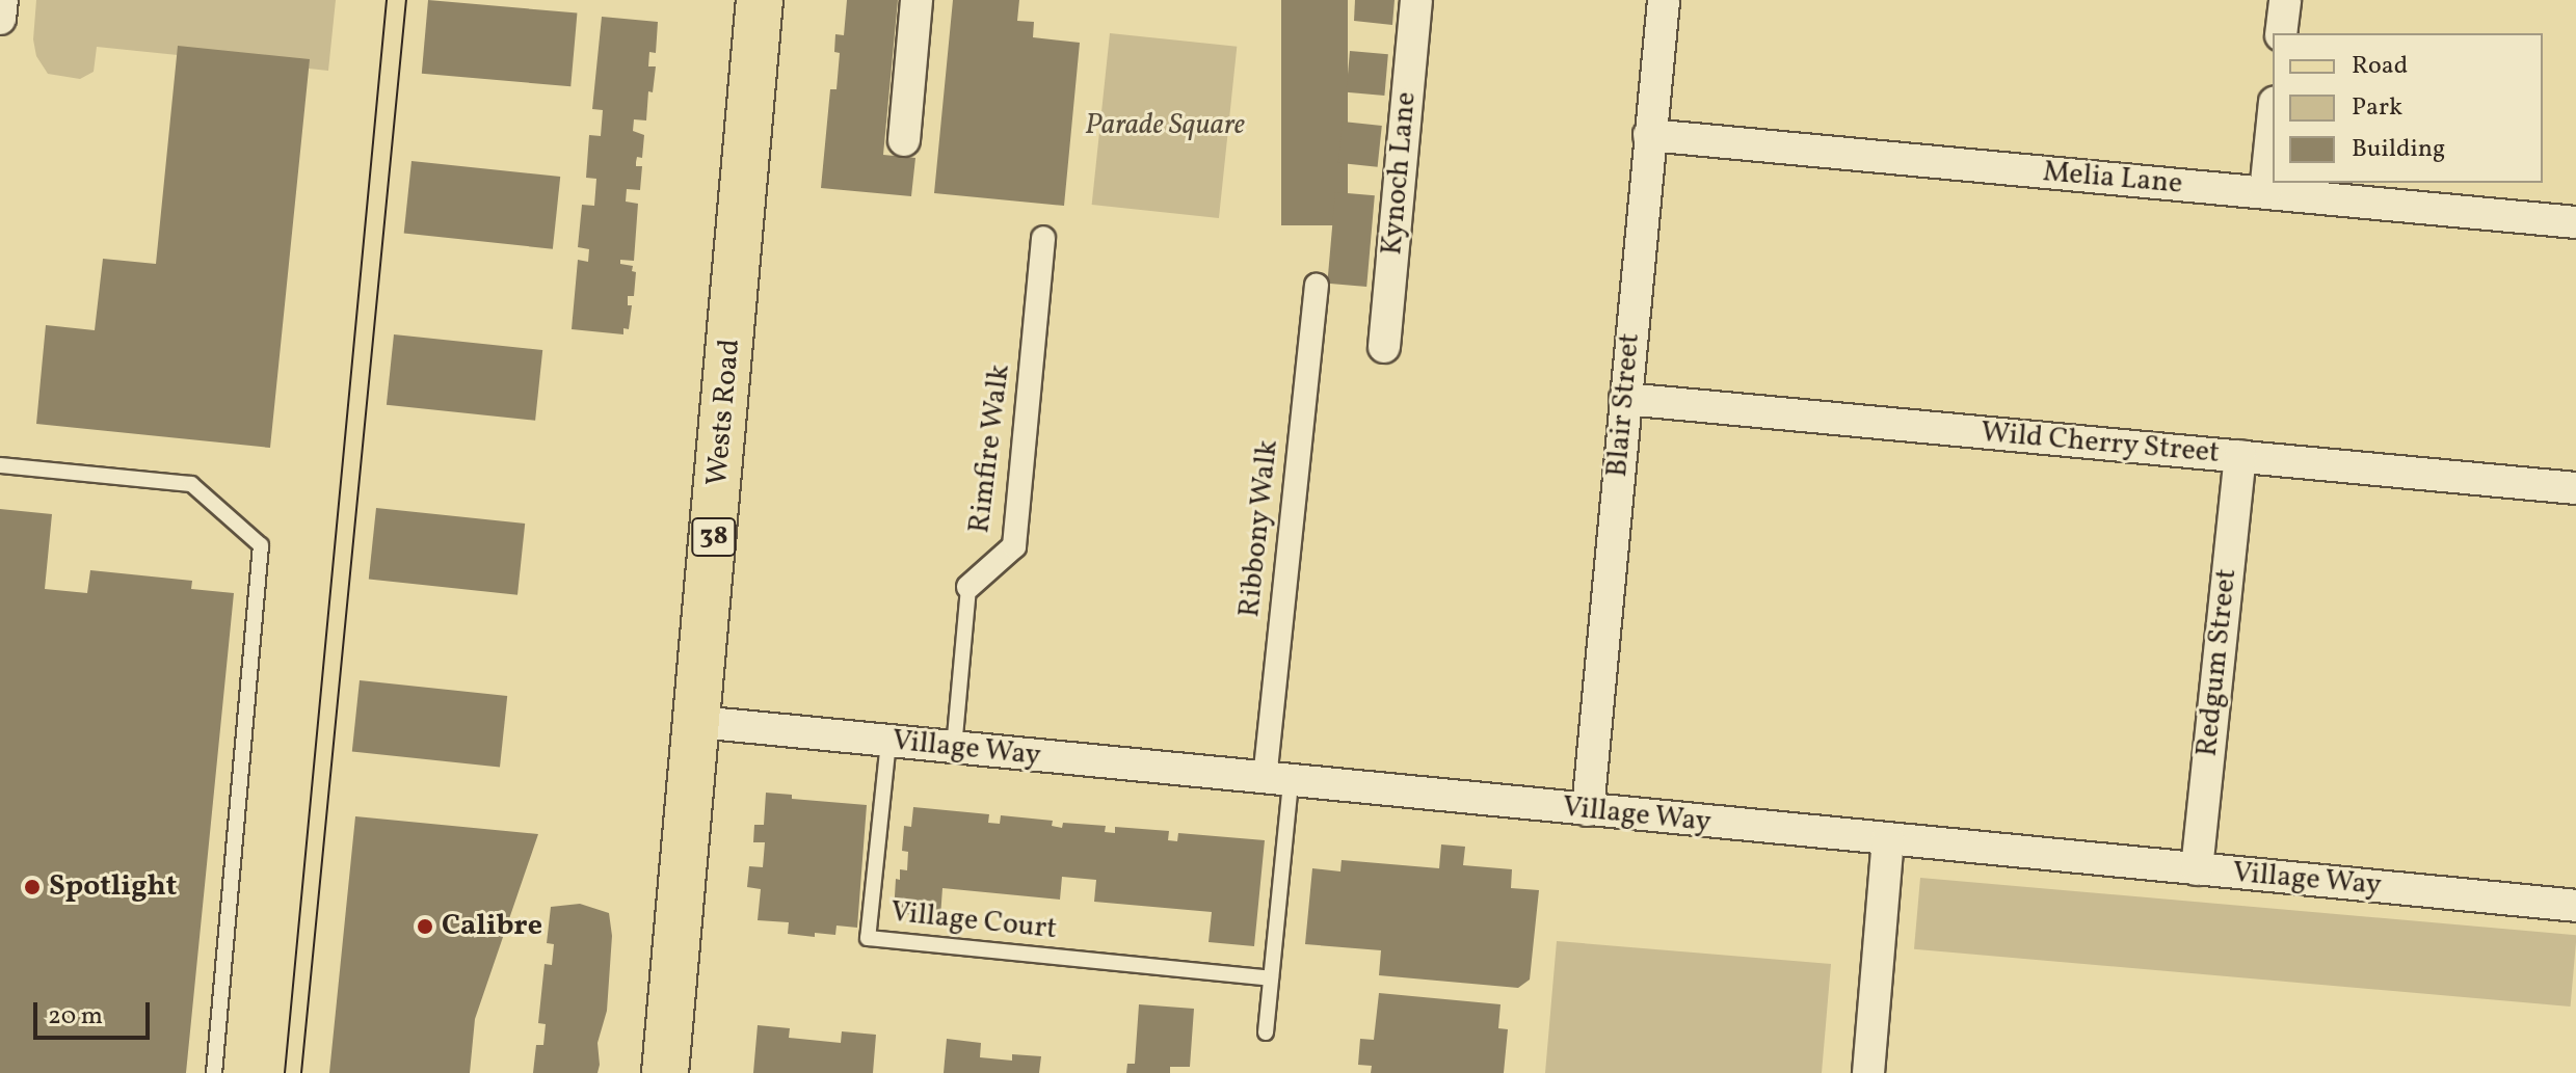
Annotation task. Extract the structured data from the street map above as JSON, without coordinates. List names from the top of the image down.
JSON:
{
  "streets": {
    "main road": ["Wests Road", "38"],
    "street": [
      "Kynoch Lane",
      "Melia Lane",
      "Blair Street",
      "Wild Cherry Street",
      "Rimfire Walk",
      "Ribbony Walk",
      "Redgum Street",
      "Village Way"
    ],
    "lane": ["Village Court"]
  },
  "crossings": [
    ["Melia Lane", "Blair Street"],
    ["Blair Street", "Wild Cherry Street"],
    ["Blair Street", "Village Way"],
    ["Wests Road", "Village Way"],
    ["Wild Cherry Street", "Redgum Street"],
    ["Rimfire Walk", "Village Way"],
    ["Ribbony Walk", "Village Way"],
    ["Redgum Street", "Village Way"],
    ["Village Way", "Village Court"]
  ],
  "parks": ["Parade Square"],
  "places": ["Spotlight", "Calibre"],
  "legend": ["Road", "Park", "Building"],
  "scale_bar": "20 m"
}
